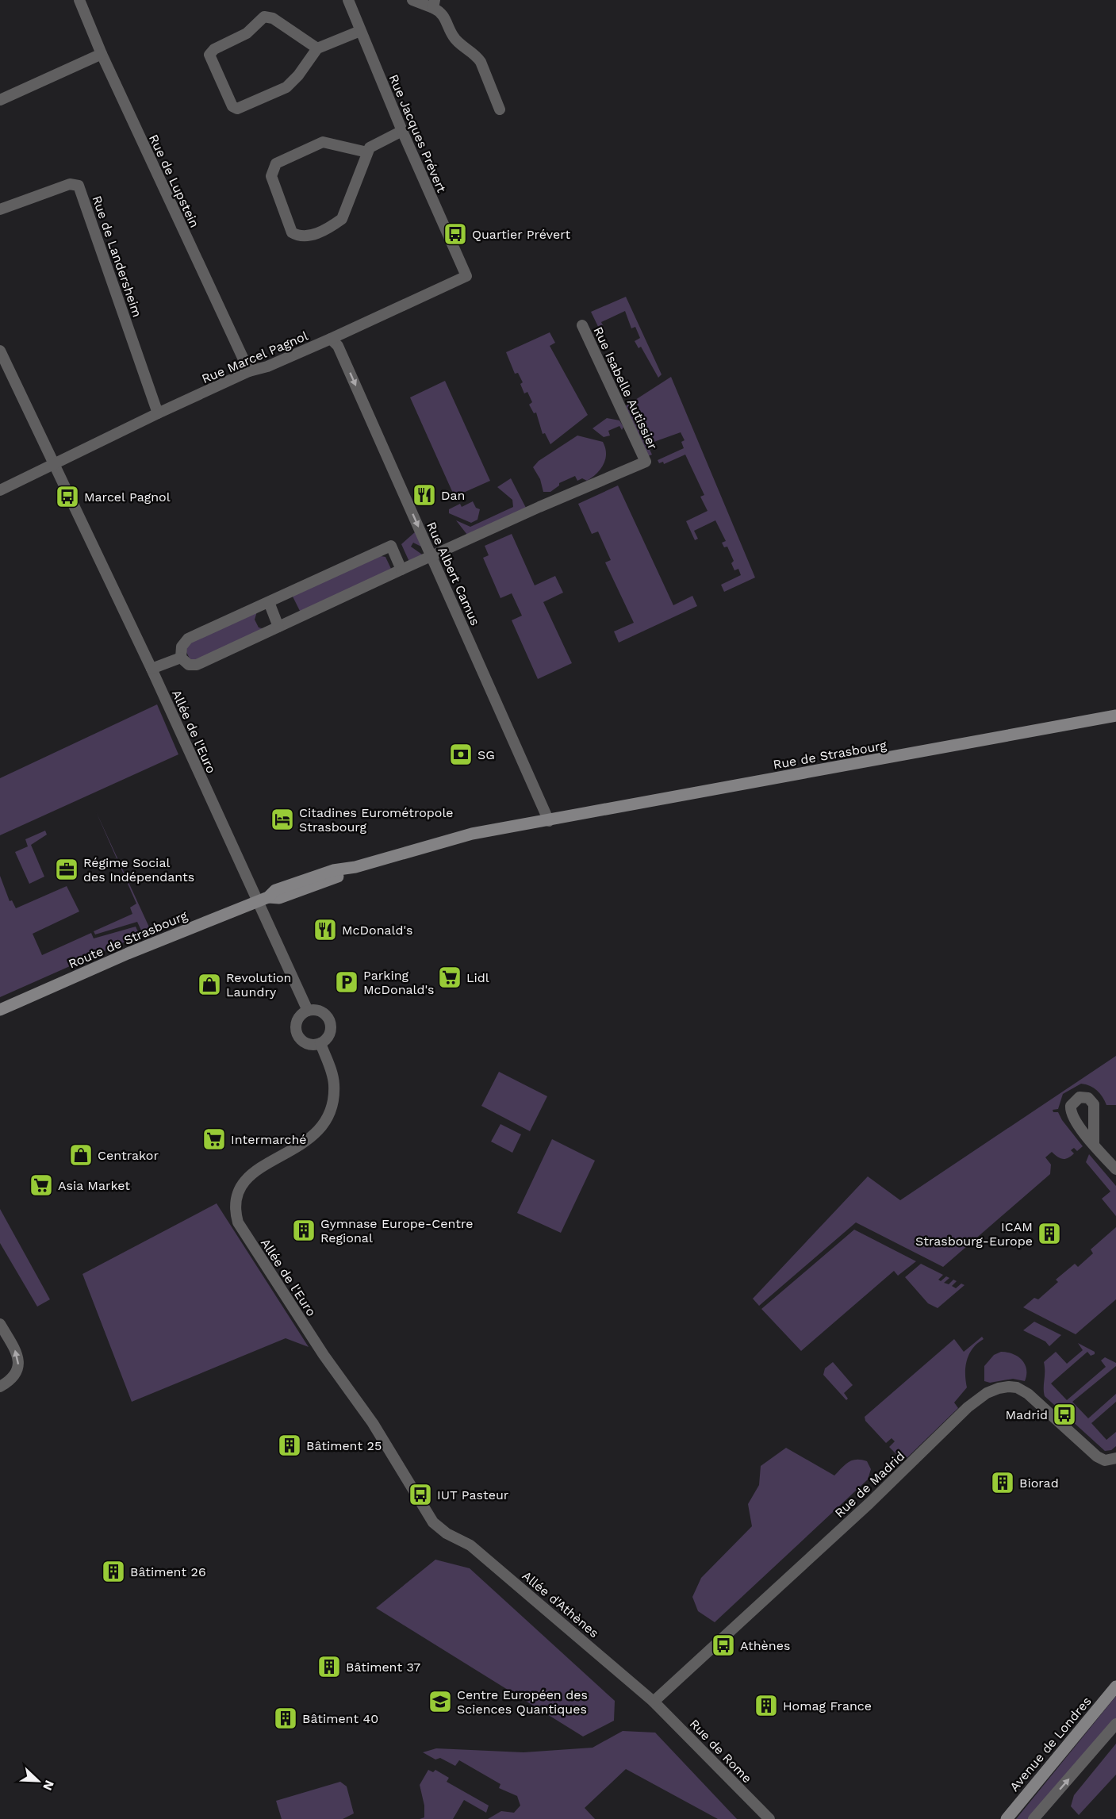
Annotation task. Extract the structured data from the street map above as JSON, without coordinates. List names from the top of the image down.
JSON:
{
  "streets": {
    "main road": ["Rue de Strasbourg", "Route de Strasbourg", "Avenue de Londres"],
    "street": [
      "Rue Jacques Prévert",
      "Rue de Lupstein",
      "Rue de Landersheim",
      "Rue Marcel Pagnol",
      "Rue Isabelle Autissier",
      "Rue Albert Camus",
      "Allée de l'Euro",
      "Rue de Madrid",
      "Allée d'Athènes",
      "Rue de Rome"
    ]
  },
  "crossings": [
    ["Rue Jacques Prévert", "Rue Marcel Pagnol"],
    ["Rue de Lupstein", "Rue Marcel Pagnol"],
    ["Rue de Landersheim", "Rue Marcel Pagnol"],
    ["Rue Marcel Pagnol", "Rue Albert Camus"],
    ["Rue Marcel Pagnol", "Allée de l'Euro"],
    ["Rue Isabelle Autissier", "Rue Albert Camus"],
    ["Rue Albert Camus", "Rue de Strasbourg"],
    ["Rue Albert Camus", "Route de Strasbourg"],
    ["Allée de l'Euro", "Route de Strasbourg"],
    ["Allée de l'Euro", "Allée d'Athènes"],
    ["Rue de Strasbourg", "Route de Strasbourg"],
    ["Rue de Madrid", "Allée d'Athènes"],
    ["Rue de Madrid", "Rue de Rome"],
    ["Allée d'Athènes", "Rue de Rome"]
  ],
  "one_way": ["Rue Albert Camus"],
  "places": {
    "bus stop": [
      "Quartier Prévert",
      "Marcel Pagnol",
      "Madrid",
      "IUT Pasteur",
      "Athènes"
    ],
    "restaurant": ["Dan", "McDonald's"],
    "bank": ["SG"],
    "hotel": ["Citadines Eurométropole Strasbourg"],
    "office": ["Régime Social des Indépendants"],
    "supermarket": ["Lidl", "Intermarché", "Asia Market"],
    "parking": ["Parking McDonald's"],
    "shop": ["Revolution Laundry", "Centrakor"],
    "building": [
      "Gymnase Europe-Centre Regional",
      "ICAM Strasbourg-Europe",
      "Bâtiment 25",
      "Biorad",
      "Bâtiment 26",
      "Bâtiment 37",
      "Homag France",
      "Bâtiment 40"
    ],
    "school or university": ["Centre Européen des Sciences Quantiques"]
  },
  "north": "bottom right"
}
